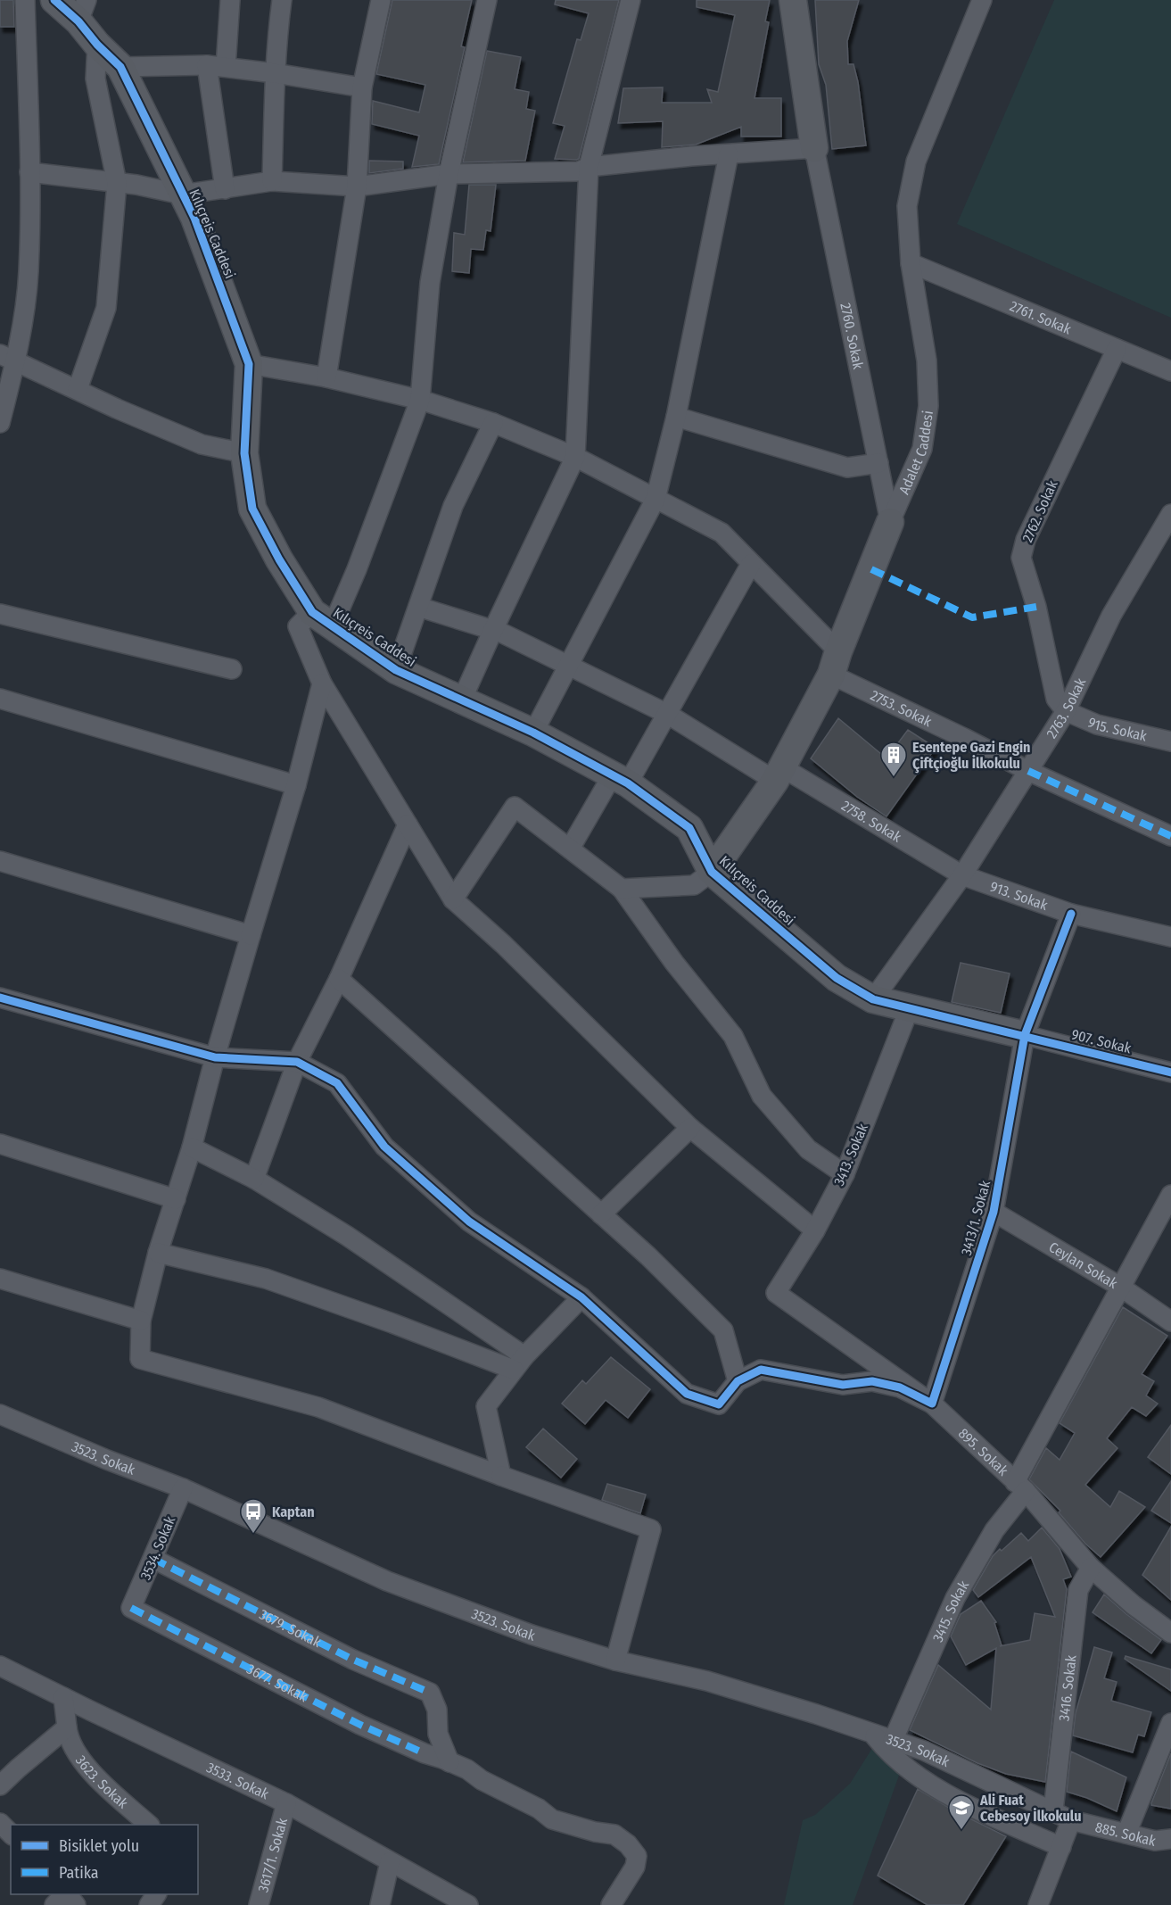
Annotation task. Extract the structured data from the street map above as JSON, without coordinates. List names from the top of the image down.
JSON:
{
  "streets": {
    "street": [
      "Kılıçreis Caddesi",
      "2761. Sokak",
      "2760. Sokak",
      "Adalet Caddesi",
      "2762. Sokak",
      "2763. Sokak",
      "2753. Sokak",
      "915. Sokak",
      "2758. Sokak",
      "913. Sokak",
      "907. Sokak",
      "3413. Sokak",
      "3413/1. Sokak",
      "Ceylan Sokak",
      "895. Sokak",
      "3523. Sokak",
      "3534. Sokak",
      "3415. Sokak",
      "3679. Sokak",
      "3677. Sokak",
      "3416. Sokak",
      "3623. Sokak",
      "3533. Sokak",
      "885. Sokak",
      "3617/1. Sokak"
    ]
  },
  "crossings": [
    ["Kılıçreis Caddesi", "Adalet Caddesi"],
    ["Kılıçreis Caddesi", "2763. Sokak"],
    ["Kılıçreis Caddesi", "2753. Sokak"],
    ["Kılıçreis Caddesi", "907. Sokak"],
    ["Kılıçreis Caddesi", "3413. Sokak"],
    ["Kılıçreis Caddesi", "3413/1. Sokak"],
    ["2761. Sokak", "Adalet Caddesi"],
    ["2761. Sokak", "2762. Sokak"],
    ["2760. Sokak", "Adalet Caddesi"],
    ["Adalet Caddesi", "2753. Sokak"],
    ["Adalet Caddesi", "2758. Sokak"],
    ["2762. Sokak", "2763. Sokak"],
    ["2762. Sokak", "915. Sokak"],
    ["2763. Sokak", "2753. Sokak"],
    ["2763. Sokak", "915. Sokak"],
    ["2763. Sokak", "2758. Sokak"],
    ["2763. Sokak", "913. Sokak"],
    ["2758. Sokak", "913. Sokak"],
    ["913. Sokak", "3413/1. Sokak"],
    ["907. Sokak", "3413/1. Sokak"],
    ["3413. Sokak", "895. Sokak"],
    ["3413/1. Sokak", "Ceylan Sokak"],
    ["3413/1. Sokak", "895. Sokak"],
    ["Ceylan Sokak", "3415. Sokak"],
    ["895. Sokak", "3415. Sokak"],
    ["895. Sokak", "3416. Sokak"],
    ["3523. Sokak", "3534. Sokak"],
    ["3523. Sokak", "3415. Sokak"],
    ["3523. Sokak", "885. Sokak"],
    ["3534. Sokak", "3679. Sokak"],
    ["3534. Sokak", "3677. Sokak"],
    ["3679. Sokak", "3677. Sokak"],
    ["3416. Sokak", "885. Sokak"],
    ["3533. Sokak", "3617/1. Sokak"]
  ],
  "places": {
    "building": ["Esentepe Gazi Engin Çiftçioğlu İlkokulu"],
    "bus stop": ["Kaptan"],
    "school or university": ["Ali Fuat Cebesoy İlkokulu"]
  },
  "legend": ["Bisiklet yolu", "Patika"]
}
